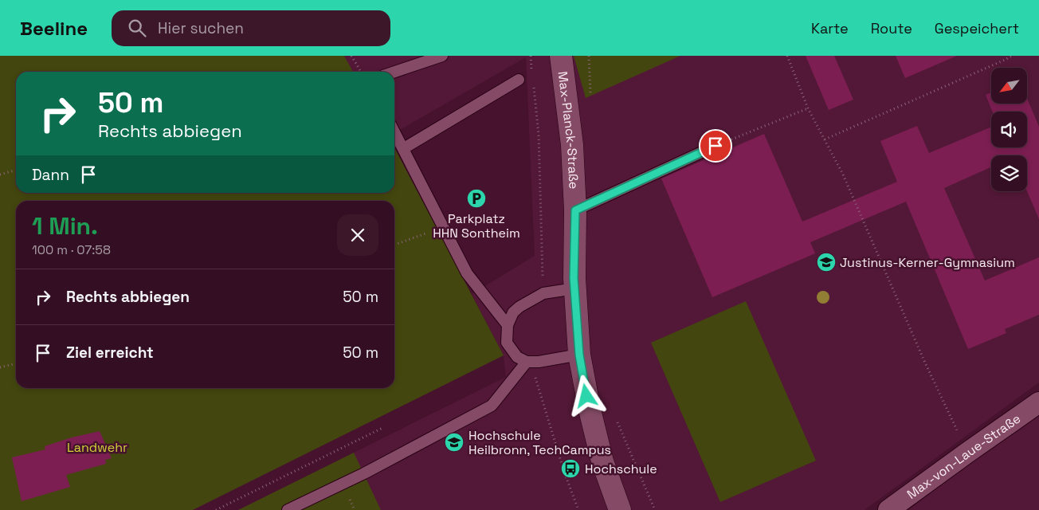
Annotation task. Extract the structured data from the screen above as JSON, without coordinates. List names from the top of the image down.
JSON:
{
  "streets": {
    "street": ["Max-Planck-Straße", "Max-von-Laue-Straße"]
  },
  "parks": ["Landwehr"],
  "places": {
    "parking": ["Parkplatz HHN Sontheim"],
    "school or university": ["Justinus-Kerner-Gymnasium", "Hochschule Heilbronn, TechCampus"],
    "bus stop": ["Hochschule"]
  },
  "north": "bottom left",
  "page": {
    "header": "Beeline",
    "search": "Hier suchen",
    "nav": ["Karte", "Route", "Gespeichert"],
    "turn": ["50 m", "Rechts abbiegen"],
    "then": "Dann",
    "heading": ["1 Min.", "100 m · 07:58"],
    "list": [
      {
        "name": "Rechts abbiegen",
        "value": "50 m"
      },
      {
        "name": "Ziel erreicht",
        "value": "50 m"
      }
    ]
  }
}
